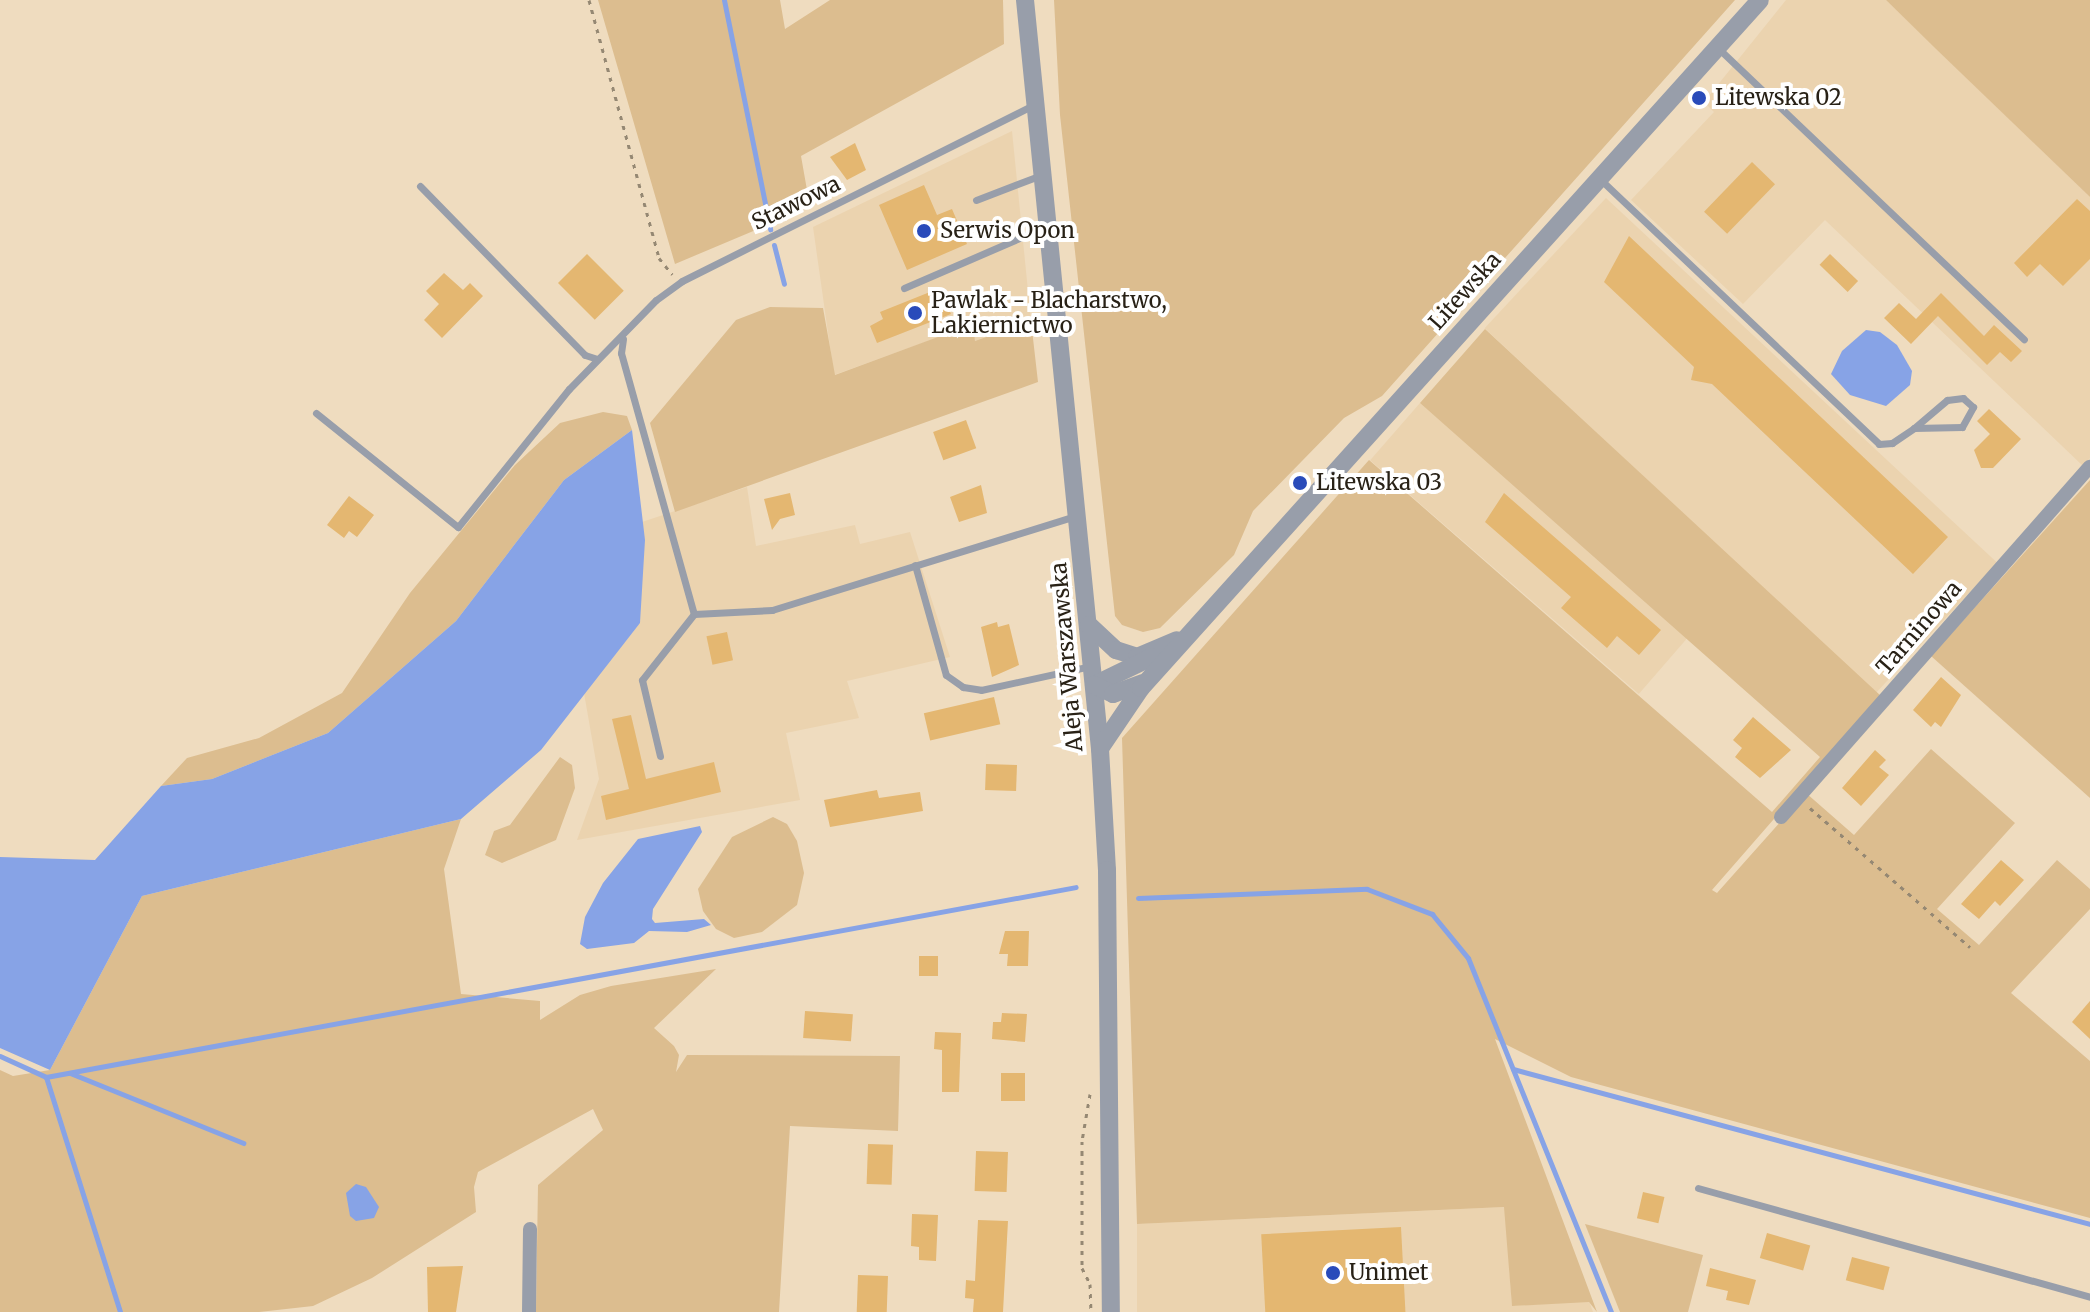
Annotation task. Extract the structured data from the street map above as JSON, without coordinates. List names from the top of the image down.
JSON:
{
  "streets": {
    "street": ["Litewska", "Tarninowa", "Aleja Warszawska"],
    "lane": ["Stawowa"]
  },
  "crossings": [
    ["Stawowa", "Aleja Warszawska"]
  ],
  "places": [
    "Litewska 02",
    "Serwis Opon",
    "Pawlak - Blacharstwo, Lakiernictwo",
    "Litewska 03",
    "Unimet"
  ]
}
